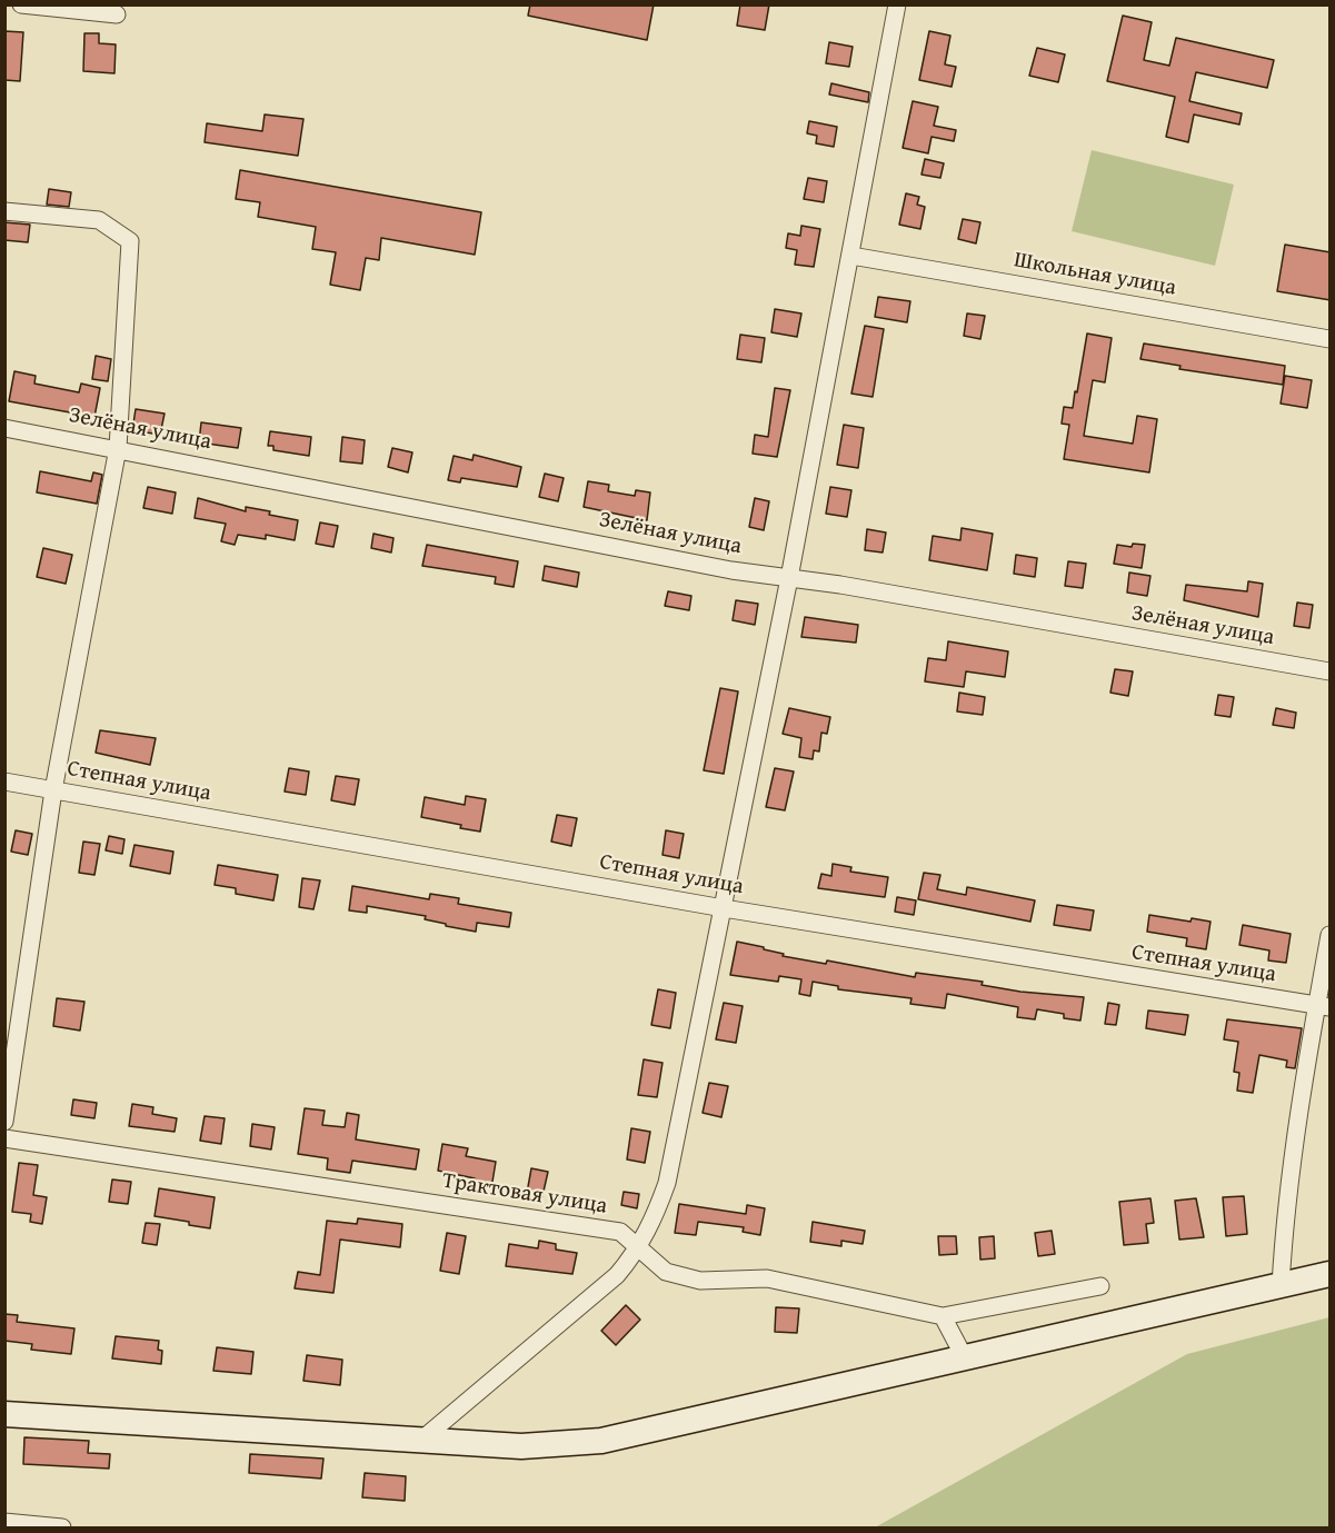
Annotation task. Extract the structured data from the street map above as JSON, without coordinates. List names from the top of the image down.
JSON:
{
  "streets": {
    "street": [
      "Школьная улица",
      "Зелёная улица",
      "Степная улица",
      "Трактовая улица"
    ]
  }
}
